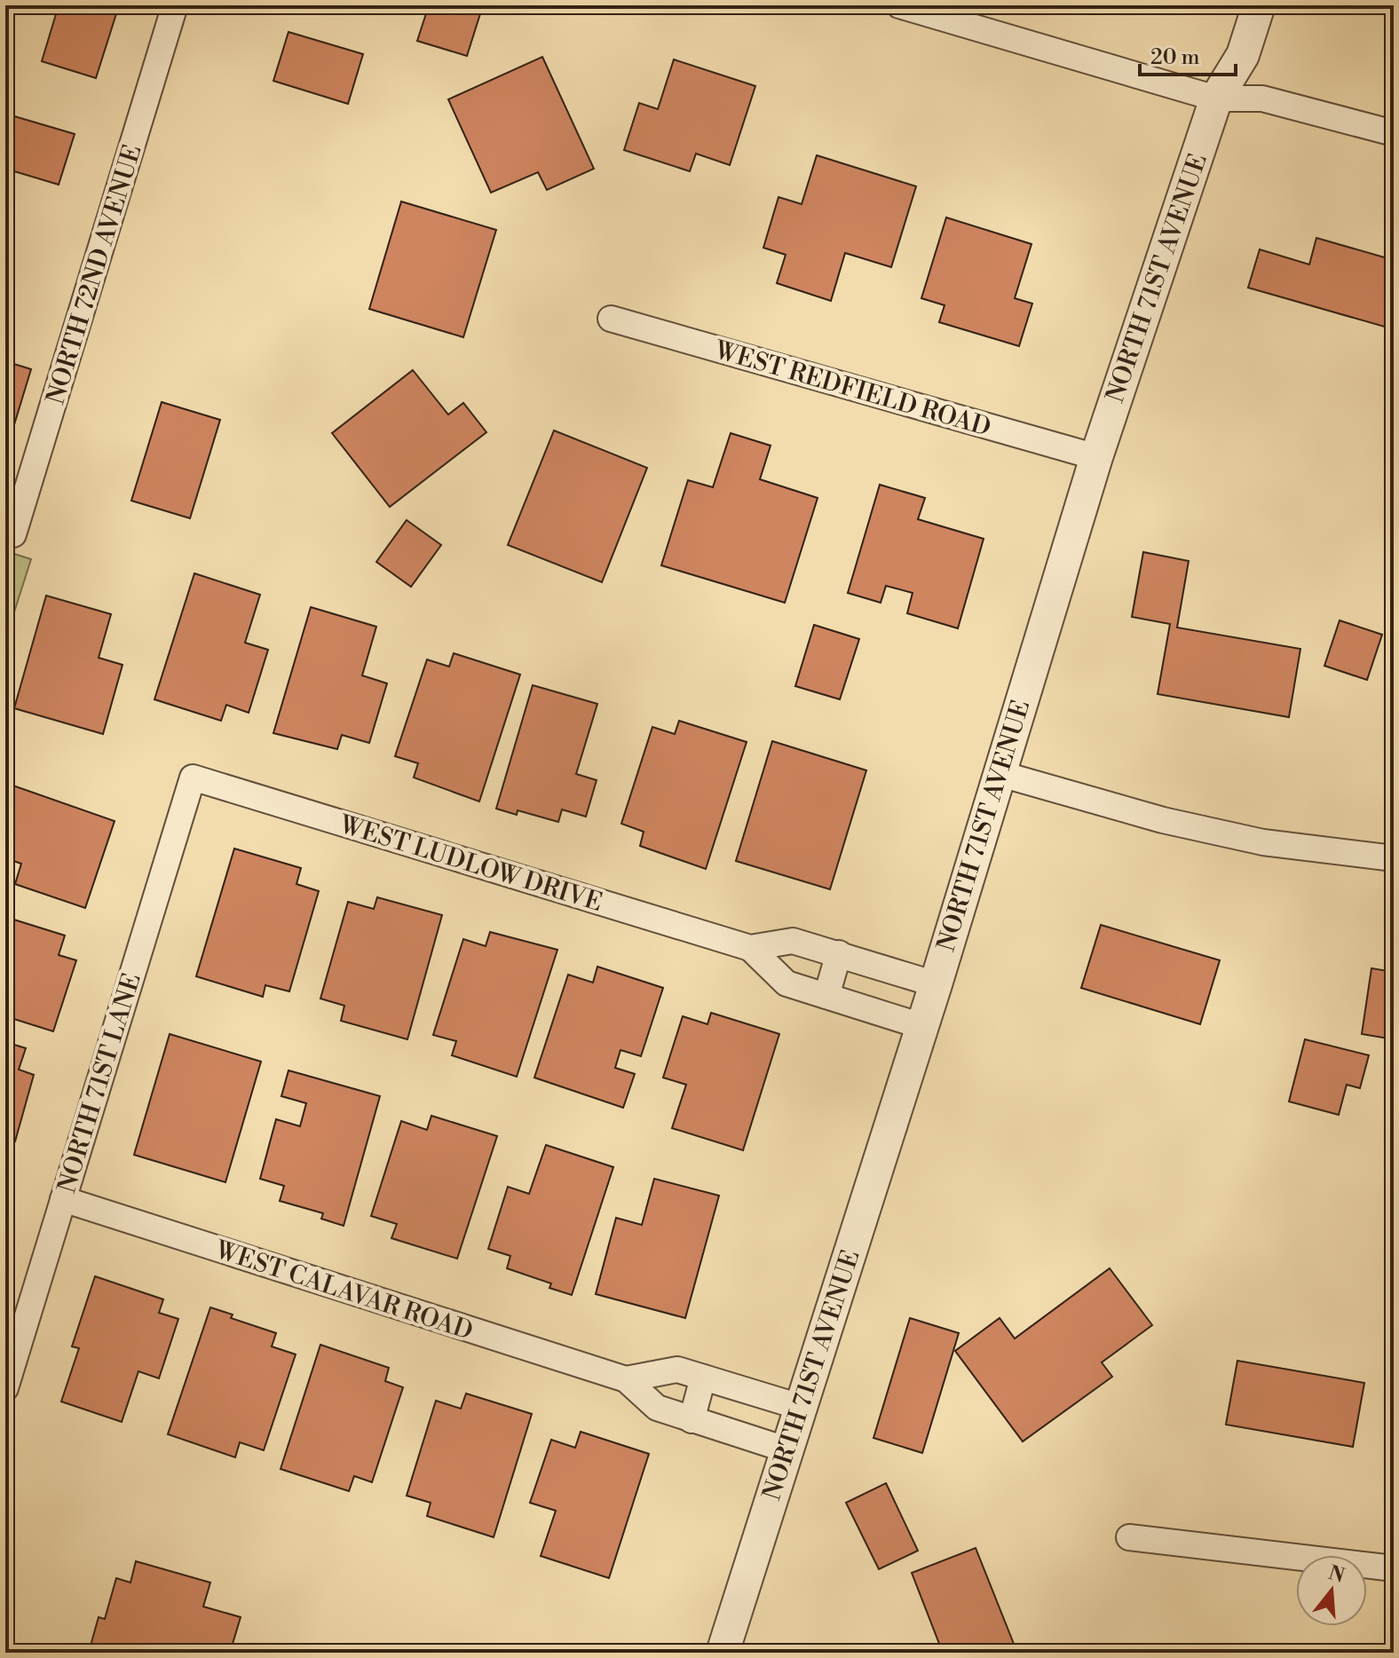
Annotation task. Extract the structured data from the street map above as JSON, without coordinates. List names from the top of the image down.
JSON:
{
  "streets": {
    "street": [
      "NORTH 72ND AVENUE",
      "NORTH 71ST AVENUE",
      "WEST REDFIELD ROAD",
      "WEST LUDLOW DRIVE",
      "NORTH 71ST LANE",
      "WEST CALAVAR ROAD"
    ]
  },
  "crossings": [
    ["NORTH 71ST AVENUE", "WEST REDFIELD ROAD"],
    ["NORTH 71ST AVENUE", "WEST LUDLOW DRIVE"],
    ["NORTH 71ST AVENUE", "WEST CALAVAR ROAD"],
    ["WEST LUDLOW DRIVE", "NORTH 71ST LANE"],
    ["NORTH 71ST LANE", "WEST CALAVAR ROAD"]
  ],
  "scale_bar": "20 m",
  "north": "top"
}
